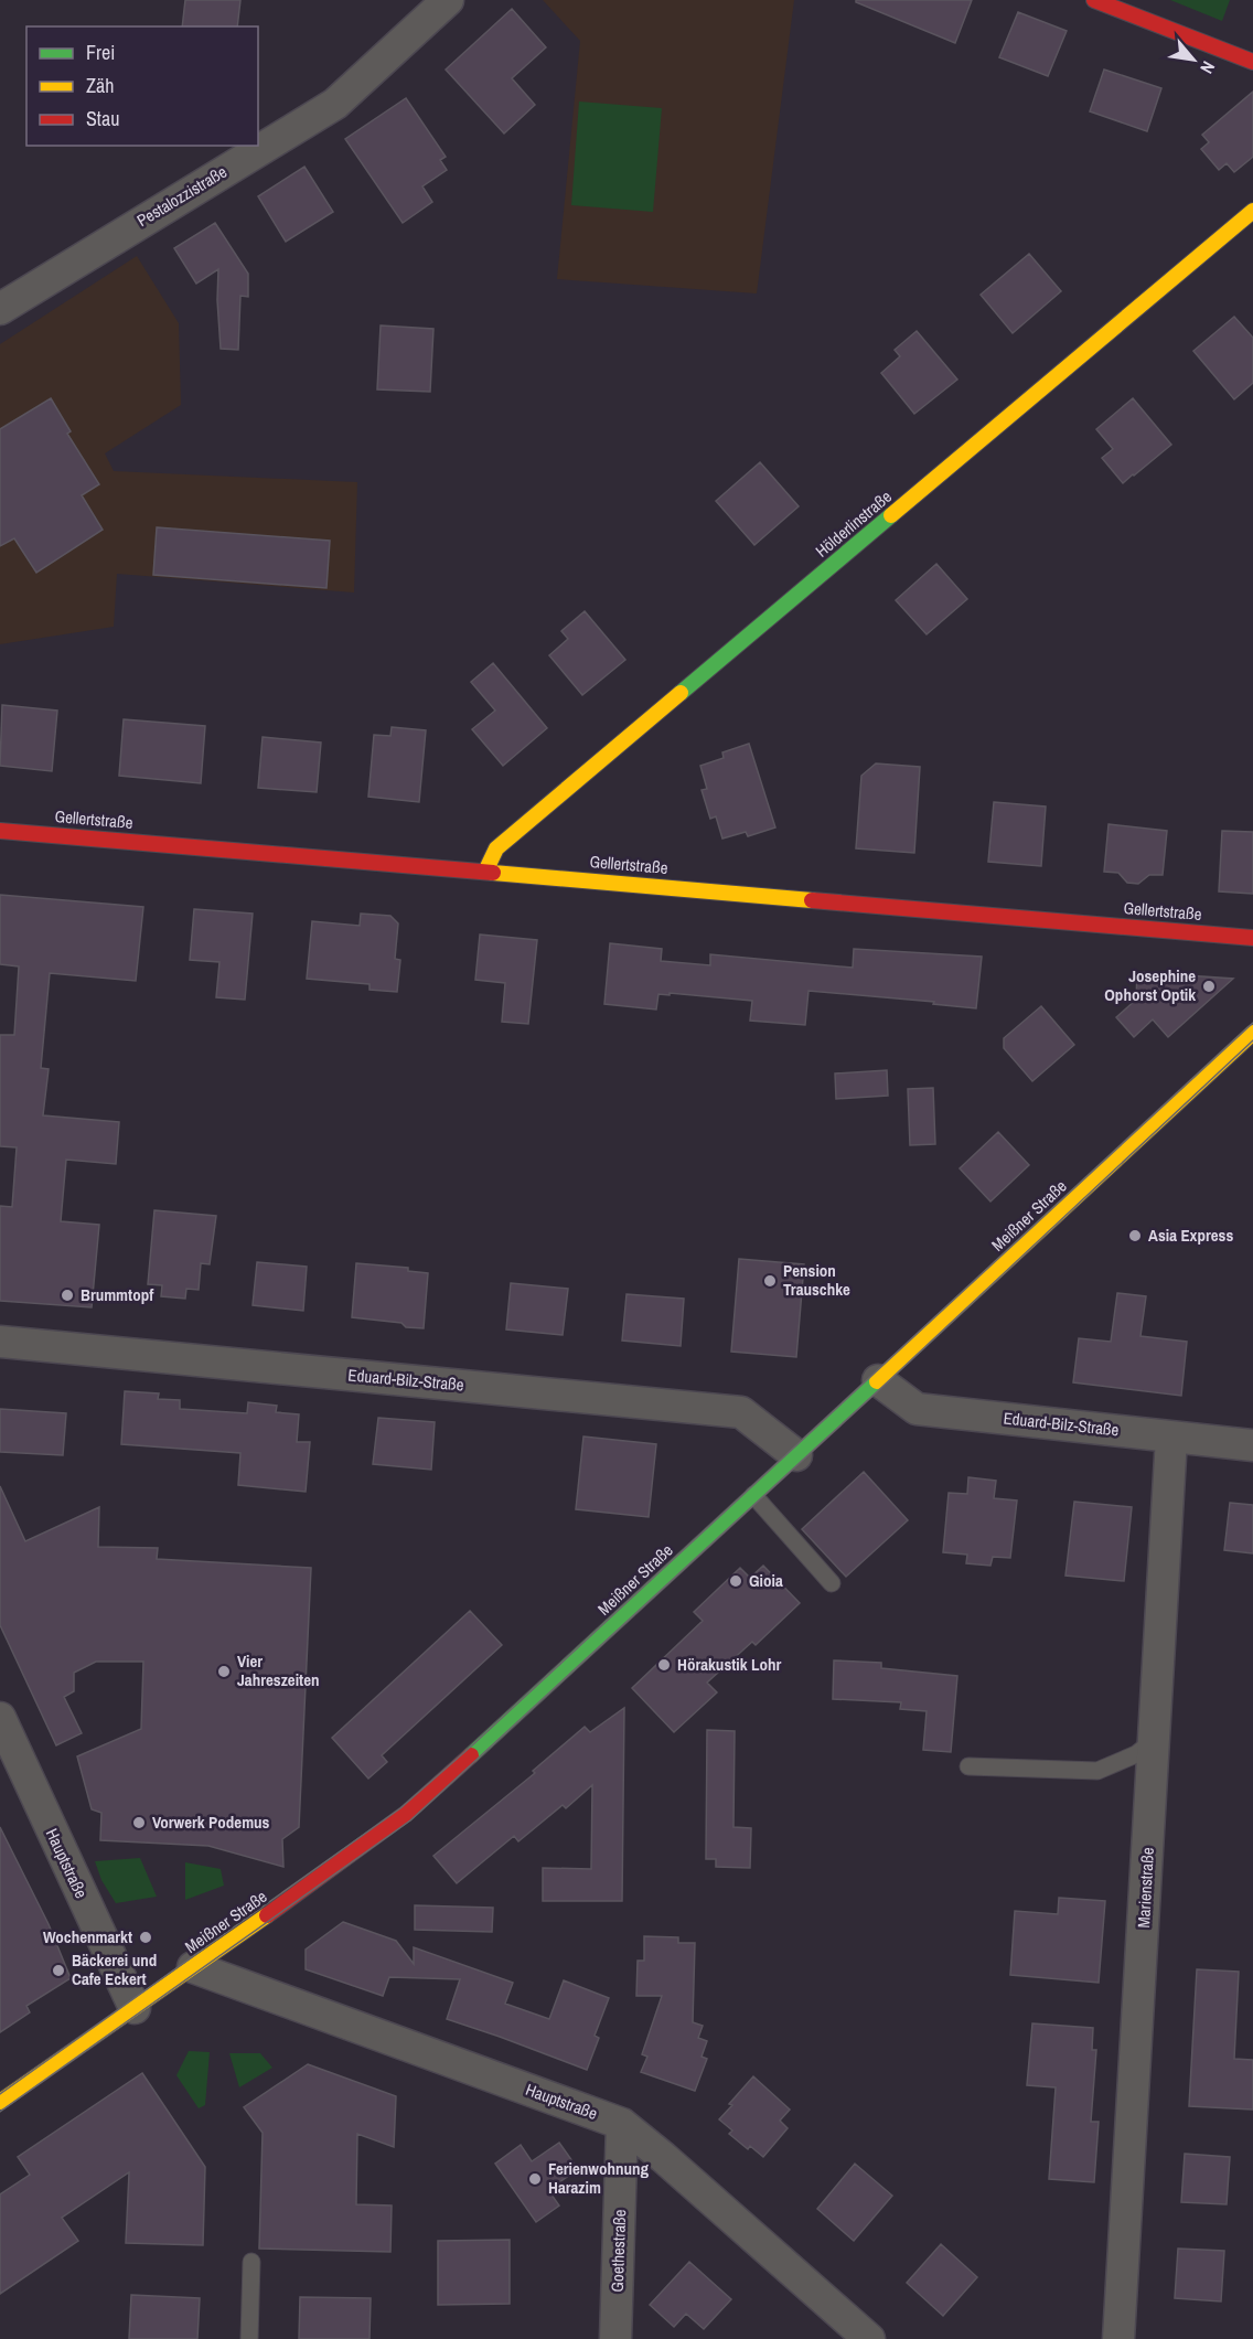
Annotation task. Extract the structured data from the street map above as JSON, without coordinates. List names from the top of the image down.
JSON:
{
  "streets": {
    "street": [
      "Pestalozzistraße",
      "Hölderlinstraße",
      "Gellertstraße",
      "Meißner Straße",
      "Eduard-Bilz-Straße",
      "Hauptstraße",
      "Marienstraße",
      "Goethestraße"
    ]
  },
  "crossings": [
    ["Hölderlinstraße", "Gellertstraße"],
    ["Meißner Straße", "Eduard-Bilz-Straße"],
    ["Meißner Straße", "Hauptstraße"],
    ["Eduard-Bilz-Straße", "Marienstraße"],
    ["Hauptstraße", "Goethestraße"]
  ],
  "places": [
    "Josephine Ophorst Optik",
    "Asia Express",
    "Pension Trauschke",
    "Brummtopf",
    "Gioia",
    "Hörakustik Lohr",
    "Vier Jahreszeiten",
    "Vorwerk Podemus",
    "Wochenmarkt",
    "Bäckerei und Cafe Eckert",
    "Ferienwohnung Harazim"
  ],
  "legend": ["Frei", "Zäh", "Stau"],
  "north": "bottom right"
}
